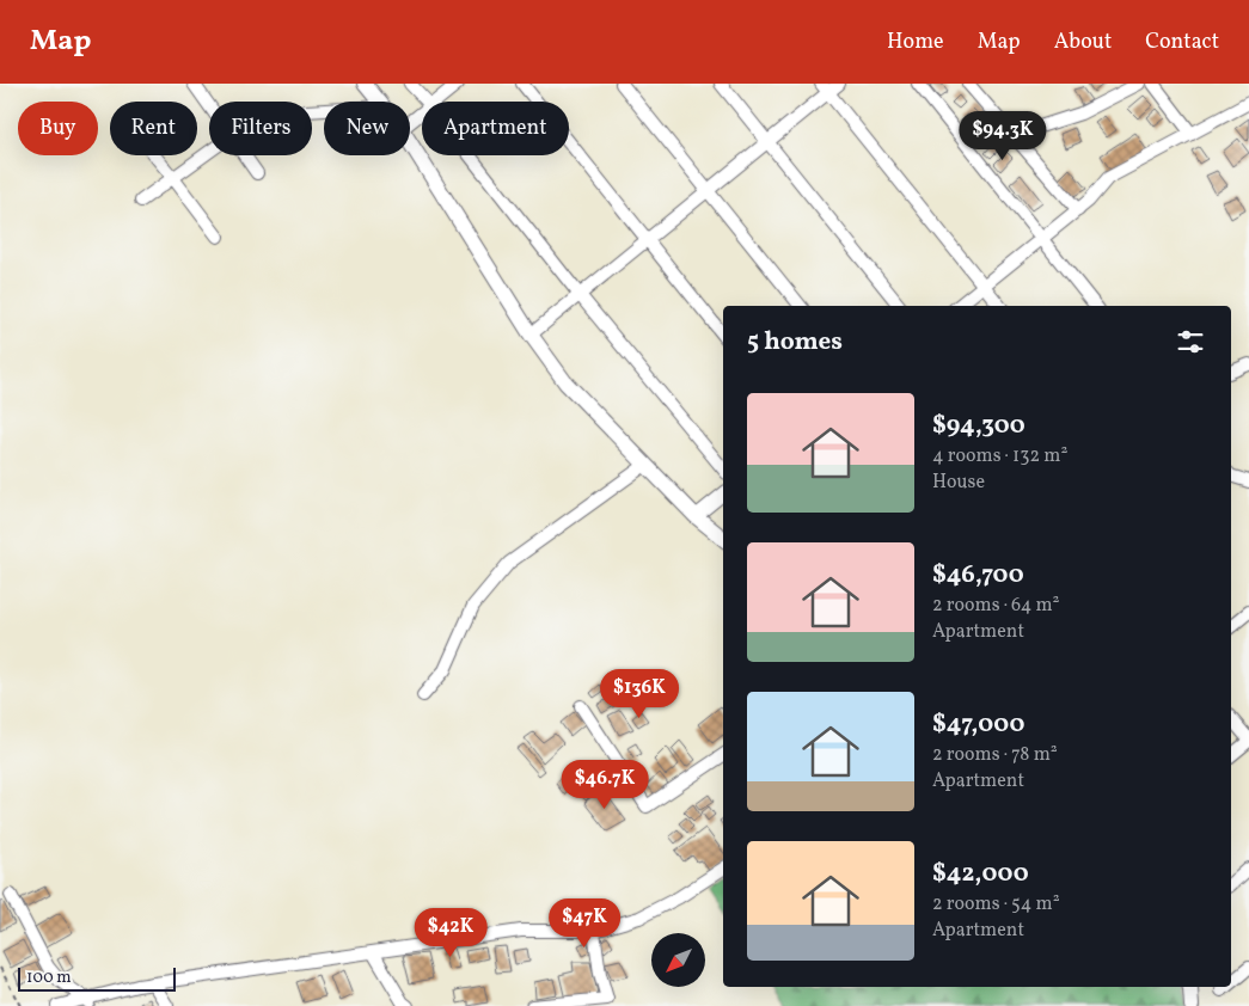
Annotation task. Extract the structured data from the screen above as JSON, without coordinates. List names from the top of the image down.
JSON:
{
  "scale_bar": "100 m",
  "north": "bottom left",
  "page": {
    "header": "Map",
    "nav": [
      "Home",
      "Map",
      "About",
      "Contact"
    ],
    "chip": [
      "Buy",
      "Rent",
      "Filters",
      "New",
      "Apartment"
    ],
    "price": [
      "$94.3K",
      "$136K",
      "$46.7K",
      "$47K",
      "$42K"
    ],
    "heading": "5 homes",
    "list": [
      {
        "name": "$94,300",
        "note": "4 rooms · 132 m² · House"
      },
      {
        "name": "$46,700",
        "note": "2 rooms · 64 m² · Apartment"
      },
      {
        "name": "$47,000",
        "note": "2 rooms · 78 m² · Apartment"
      },
      {
        "name": "$42,000",
        "note": "2 rooms · 54 m² · Apartment"
      }
    ],
    "scale": "100 m"
  }
}
